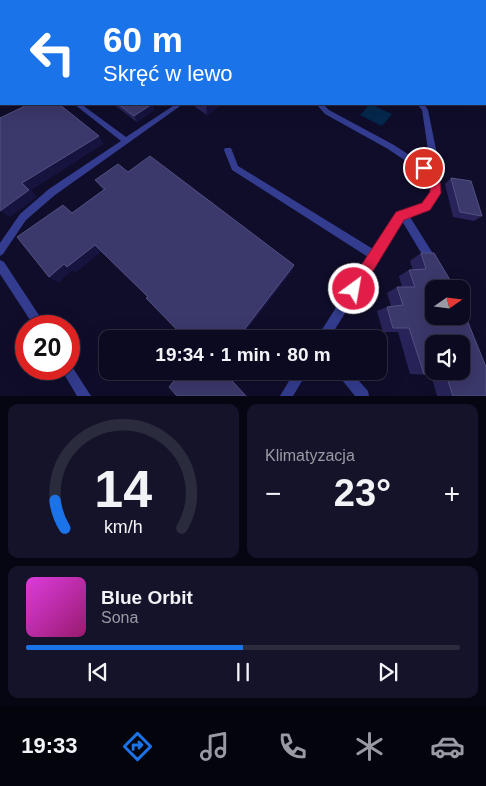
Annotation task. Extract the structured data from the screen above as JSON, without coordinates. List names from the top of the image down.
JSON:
{
  "north": "right",
  "page": {
    "turn": ["60 m", "Skręć w lewo"],
    "limit": "20",
    "trip": "19:34 · 1 min · 80 m",
    "tile": "Klimatyzacja",
    "heat": ["−", "23°", "+"],
    "song": ["Blue Orbit", "Sona"],
    "tabs": "19:33",
    "gauge": ["14", "km/h"]
  }
}
